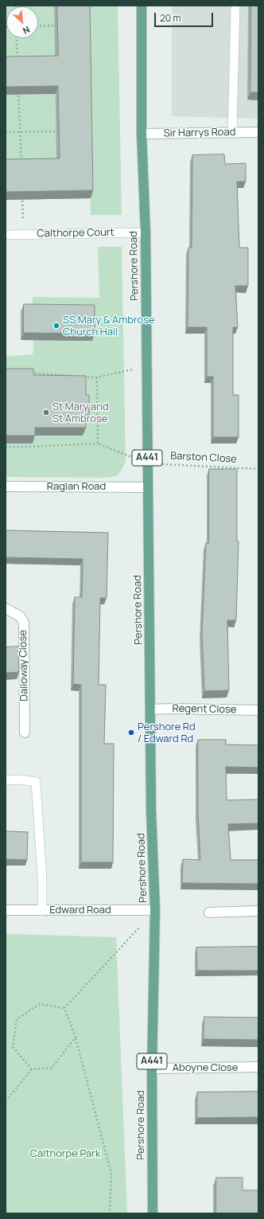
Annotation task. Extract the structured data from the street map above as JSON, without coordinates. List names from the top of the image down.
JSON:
{
  "streets": {
    "main road": ["Pershore Road", "A441"],
    "street": [
      "Sir Harrys Road",
      "Raglan Road",
      "Dalloway Close",
      "Regent Close",
      "Edward Road",
      "Aboyne Close"
    ],
    "lane": ["Calthorpe Court"],
    "path": ["Barston Close"]
  },
  "crossings": [
    ["Sir Harrys Road", "Pershore Road"],
    ["Calthorpe Court", "Pershore Road"],
    ["Pershore Road", "Barston Close"],
    ["Pershore Road", "Raglan Road"],
    ["Pershore Road", "Regent Close"],
    ["Pershore Road", "Edward Road"],
    ["Pershore Road", "Aboyne Close"]
  ],
  "parks": ["Calthorpe Park"],
  "places": ["SS Mary & Ambrose Church Hall", "St Mary and St Ambrose", "Pershore Rd / Edward Rd"],
  "scale_bar": "20 m",
  "north": "bottom right"
}
